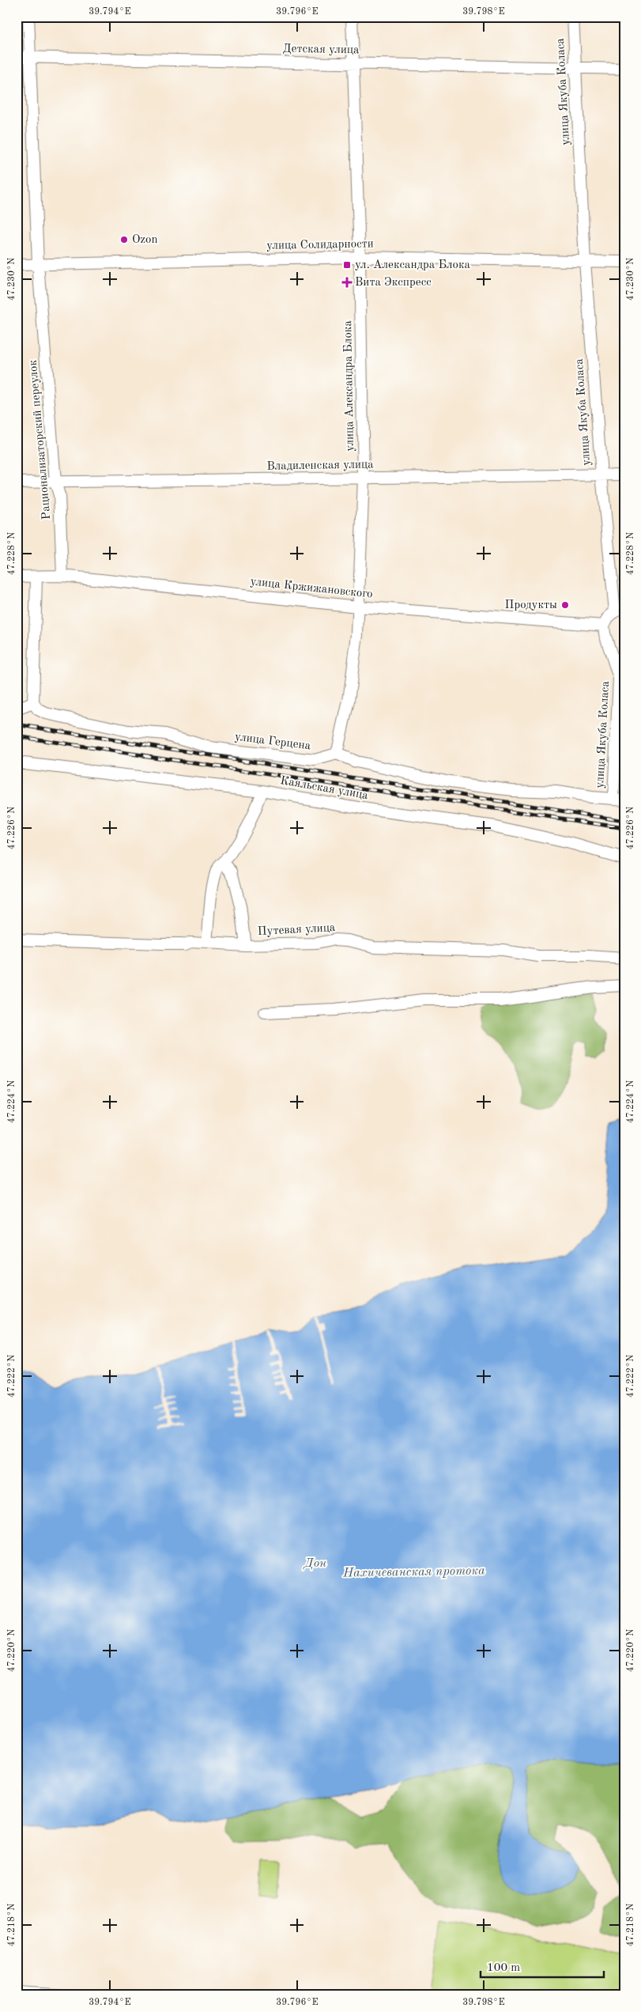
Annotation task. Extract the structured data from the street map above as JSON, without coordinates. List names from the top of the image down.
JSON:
{
  "streets": {
    "street": [
      "Детская улица",
      "улица Якуба Коласа",
      "улица Солидарности",
      "улица Александра Блока",
      "Рационализаторский переулок",
      "Владиленская улица",
      "улица Кржижановского",
      "улица Герцена",
      "Каяльская улица",
      "Путевая улица"
    ]
  },
  "crossings": [
    ["Детская улица", "улица Якуба Коласа"],
    ["Детская улица", "улица Александра Блока"],
    ["Детская улица", "Рационализаторский переулок"],
    ["улица Якуба Коласа", "улица Солидарности"],
    ["улица Якуба Коласа", "Владиленская улица"],
    ["улица Якуба Коласа", "улица Кржижановского"],
    ["улица Солидарности", "улица Александра Блока"],
    ["улица Солидарности", "Рационализаторский переулок"],
    ["улица Александра Блока", "Владиленская улица"],
    ["улица Александра Блока", "улица Кржижановского"],
    ["улица Александра Блока", "улица Герцена"],
    ["Рационализаторский переулок", "Владиленская улица"],
    ["Рационализаторский переулок", "улица Кржижановского"]
  ],
  "water": ["Дон", "Нахичеванская протока"],
  "places": {
    "other": ["Ozon", "Продукты"],
    "transit": ["ул. Александра Блока"],
    "health": ["Вита Экспресс"]
  },
  "scale_bar": "100 m",
  "coordinates": [
    "39.794°E",
    "39.796°E",
    "39.798°E",
    "47.230°N",
    "47.228°N",
    "47.226°N",
    "47.224°N",
    "47.222°N",
    "47.220°N",
    "47.218°N"
  ]
}
